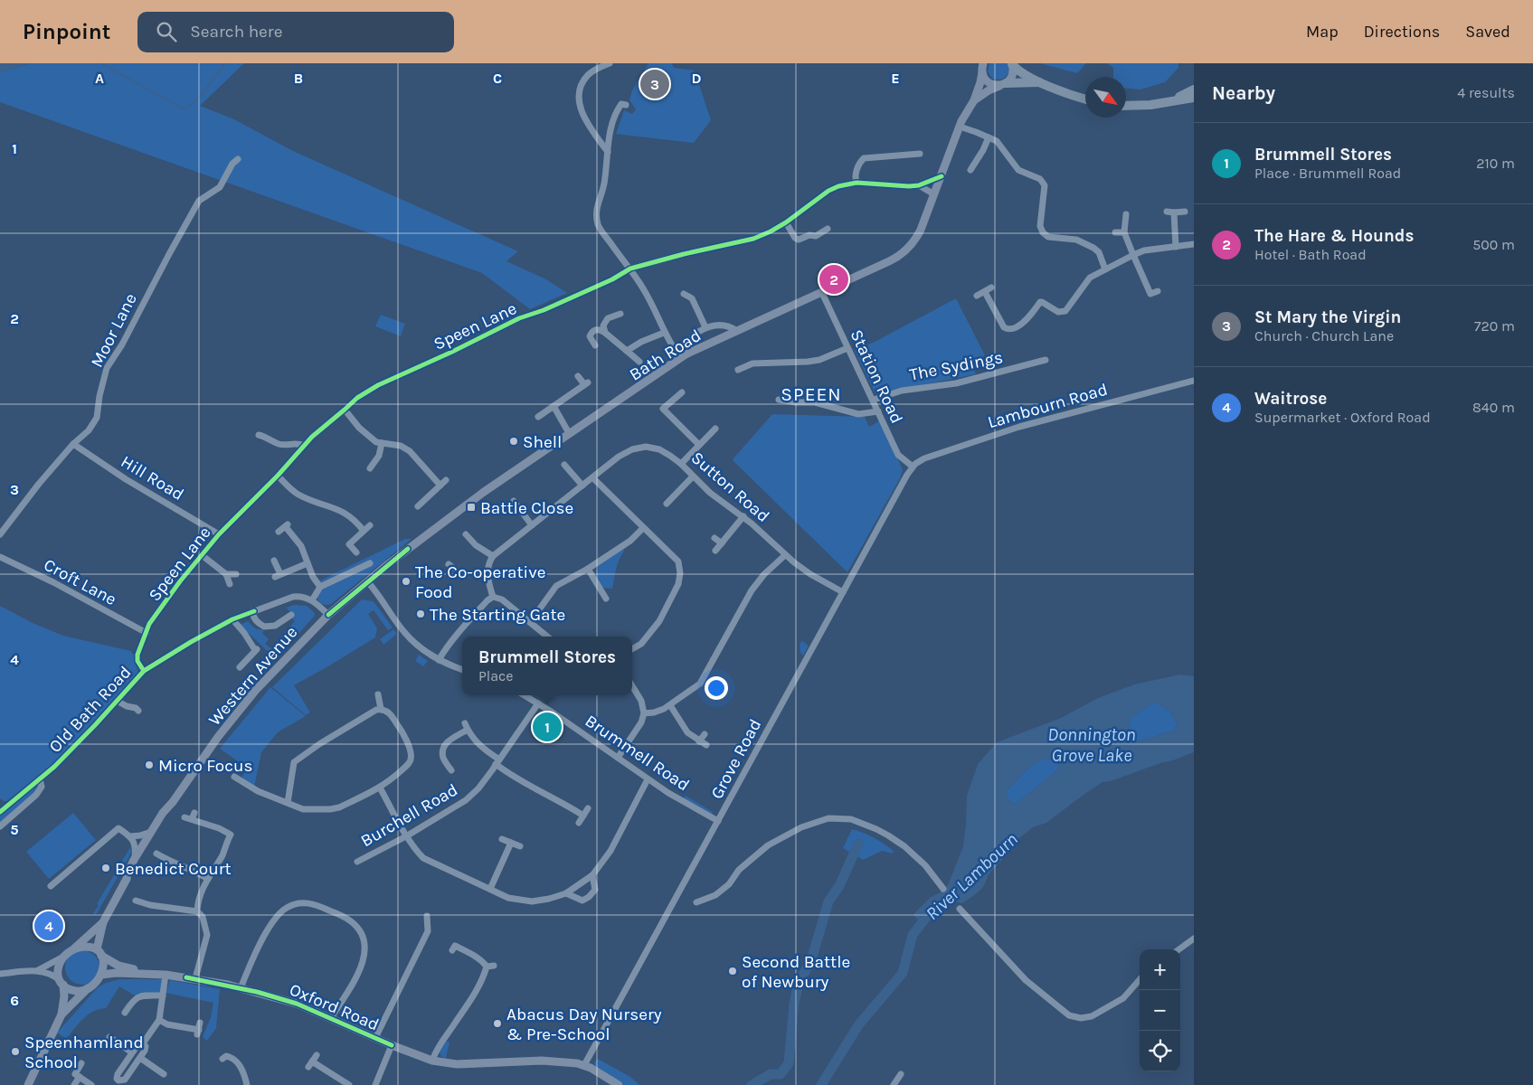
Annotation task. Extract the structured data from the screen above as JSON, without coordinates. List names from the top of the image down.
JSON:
{
  "streets": {
    "main road": ["Bath Road", "Western Avenue", "Oxford Road"],
    "street": [
      "Speen Lane",
      "Moor Lane",
      "The Sydings",
      "Station Road",
      "Lambourn Road",
      "Hill Road",
      "Sutton Road",
      "Croft Lane",
      "Old Bath Road",
      "Brummell Road",
      "Grove Road",
      "Burchell Road"
    ]
  },
  "crossings": [
    ["Speen Lane", "Bath Road"],
    ["Speen Lane", "Hill Road"],
    ["Speen Lane", "Croft Lane"],
    ["Speen Lane", "Old Bath Road"],
    ["Moor Lane", "Hill Road"],
    ["Bath Road", "Station Road"],
    ["Bath Road", "Western Avenue"],
    ["The Sydings", "Station Road"],
    ["Station Road", "Lambourn Road"],
    ["Station Road", "Grove Road"],
    ["Lambourn Road", "Grove Road"],
    ["Sutton Road", "Grove Road"],
    ["Western Avenue", "Oxford Road"],
    ["Brummell Road", "Grove Road"],
    ["Brummell Road", "Burchell Road"],
    ["Grove Road", "Oxford Road"]
  ],
  "districts": ["SPEEN"],
  "water": ["Donnington Grove Lake", "River Lambourn"],
  "places": {
    "other": [
      "Shell",
      "The Co-operative Food",
      "The Starting Gate",
      "Micro Focus",
      "Benedict Court",
      "Second Battle of Newbury",
      "Abacus Day Nursery & Pre-School",
      "Speenhamland School"
    ],
    "transit": ["Battle Close"]
  },
  "north": "bottom right",
  "page": {
    "header": "Pinpoint",
    "search": "Search here",
    "nav": ["Map", "Directions", "Saved"],
    "heading": ["Nearby", "4 results"],
    "pins": [
      "3",
      "2",
      "1",
      "4"
    ],
    "list": [
      {
        "mark": "1",
        "name": "Brummell Stores",
        "note": "Place · Brummell Road",
        "value": "210 m"
      },
      {
        "mark": "2",
        "name": "The Hare & Hounds",
        "note": "Hotel · Bath Road",
        "value": "500 m"
      },
      {
        "mark": "3",
        "name": "St Mary the Virgin",
        "note": "Church · Church Lane",
        "value": "720 m"
      },
      {
        "mark": "4",
        "name": "Waitrose",
        "note": "Supermarket · Oxford Road",
        "value": "840 m"
      }
    ],
    "popup": ["Brummell Stores", "Place"],
    "map_buttons": ["+", "−"]
  },
  "grid": {
    "columns": [
      "A",
      "B",
      "C",
      "D",
      "E"
    ],
    "rows": [
      "1",
      "2",
      "3",
      "4",
      "5",
      "6"
    ]
  }
}
